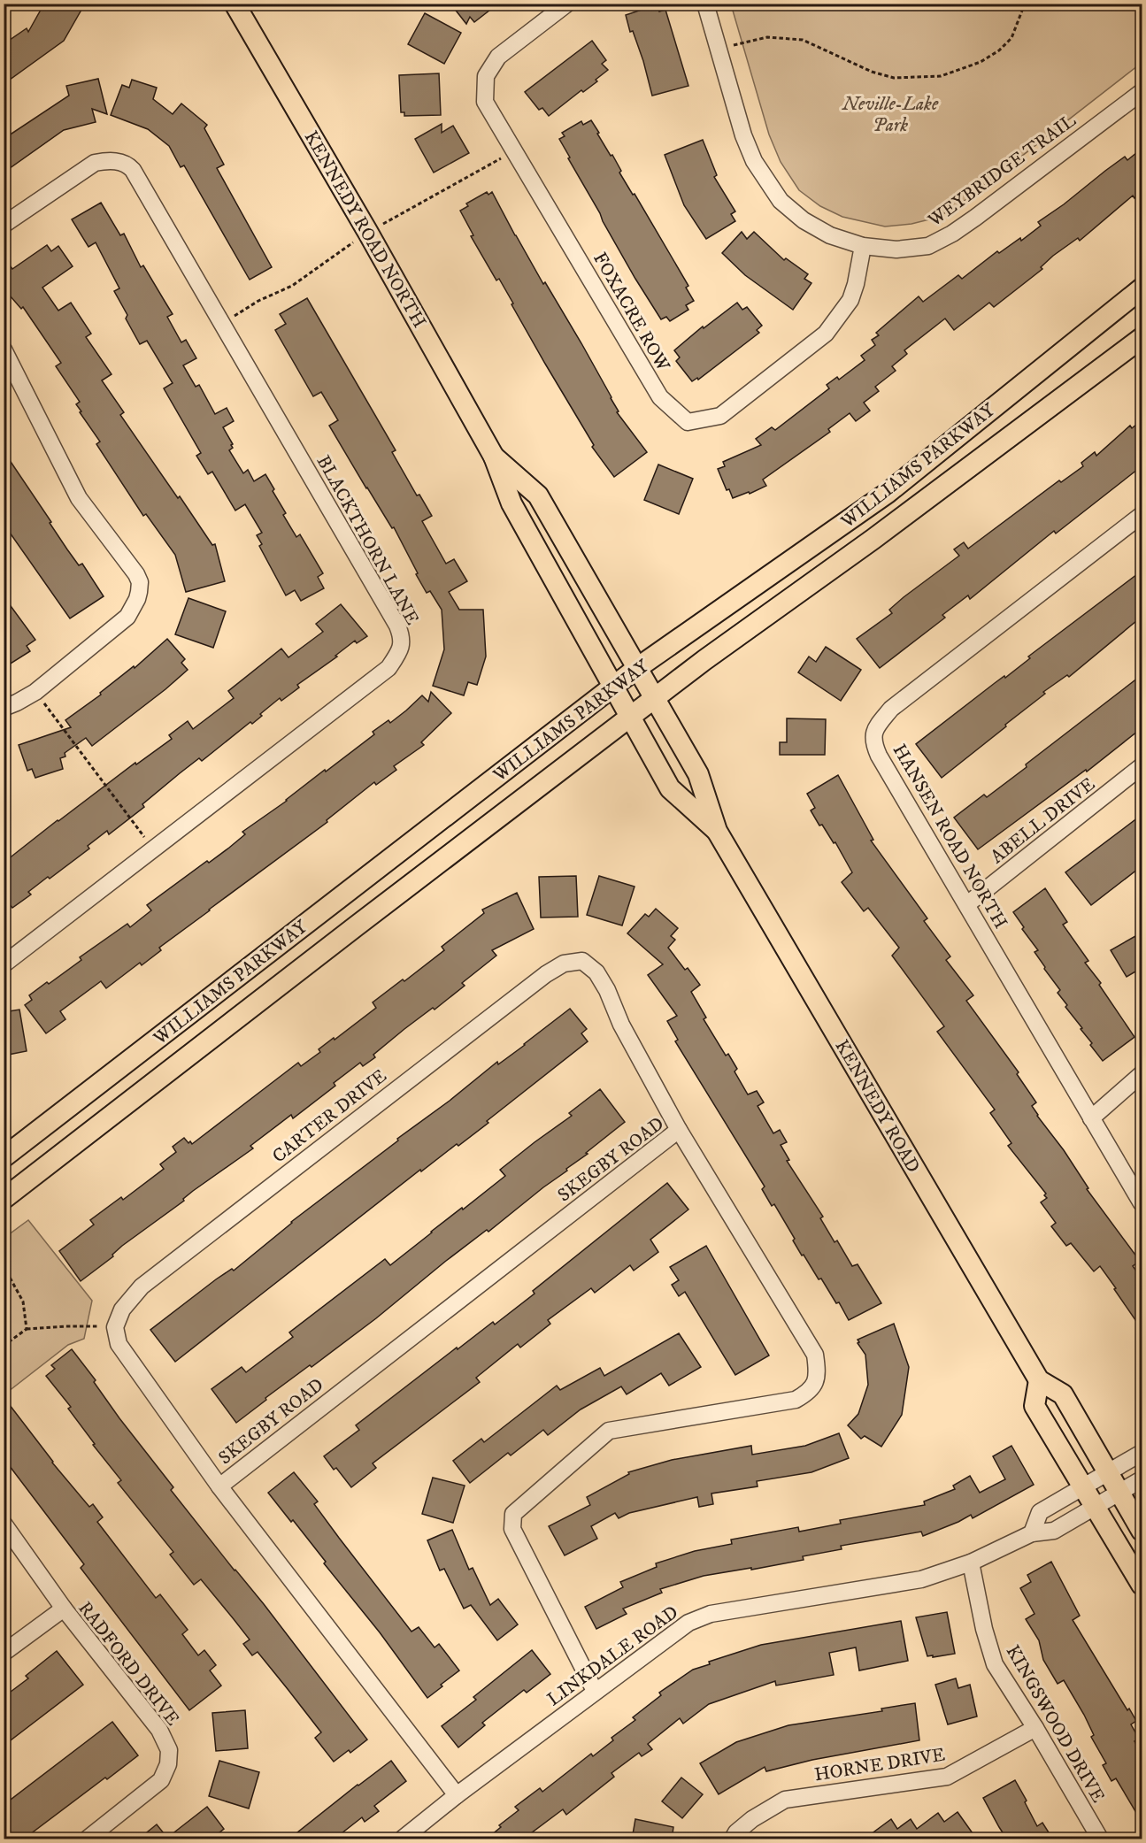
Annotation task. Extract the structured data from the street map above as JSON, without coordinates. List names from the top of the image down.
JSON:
{
  "streets": {
    "main road": ["KENNEDY ROAD NORTH", "WILLIAMS PARKWAY", "KENNEDY ROAD"],
    "street": [
      "WEYBRIDGE TRAIL",
      "FOXACRE ROW",
      "BLACKTHORN LANE",
      "ABELL DRIVE",
      "HANSEN ROAD NORTH",
      "CARTER DRIVE",
      "SKEGBY ROAD",
      "LINKDALE ROAD",
      "RADFORD DRIVE",
      "KINGSWOOD DRIVE",
      "HORNE DRIVE"
    ]
  },
  "crossings": [
    ["WEYBRIDGE TRAIL", "FOXACRE ROW"],
    ["KENNEDY ROAD NORTH", "WILLIAMS PARKWAY"],
    ["KENNEDY ROAD NORTH", "KENNEDY ROAD"],
    ["ABELL DRIVE", "HANSEN ROAD NORTH"],
    ["KENNEDY ROAD", "LINKDALE ROAD"],
    ["CARTER DRIVE", "SKEGBY ROAD"],
    ["SKEGBY ROAD", "LINKDALE ROAD"],
    ["LINKDALE ROAD", "KINGSWOOD DRIVE"],
    ["KINGSWOOD DRIVE", "HORNE DRIVE"]
  ],
  "parks": ["Neville-Lake Park"]
}
